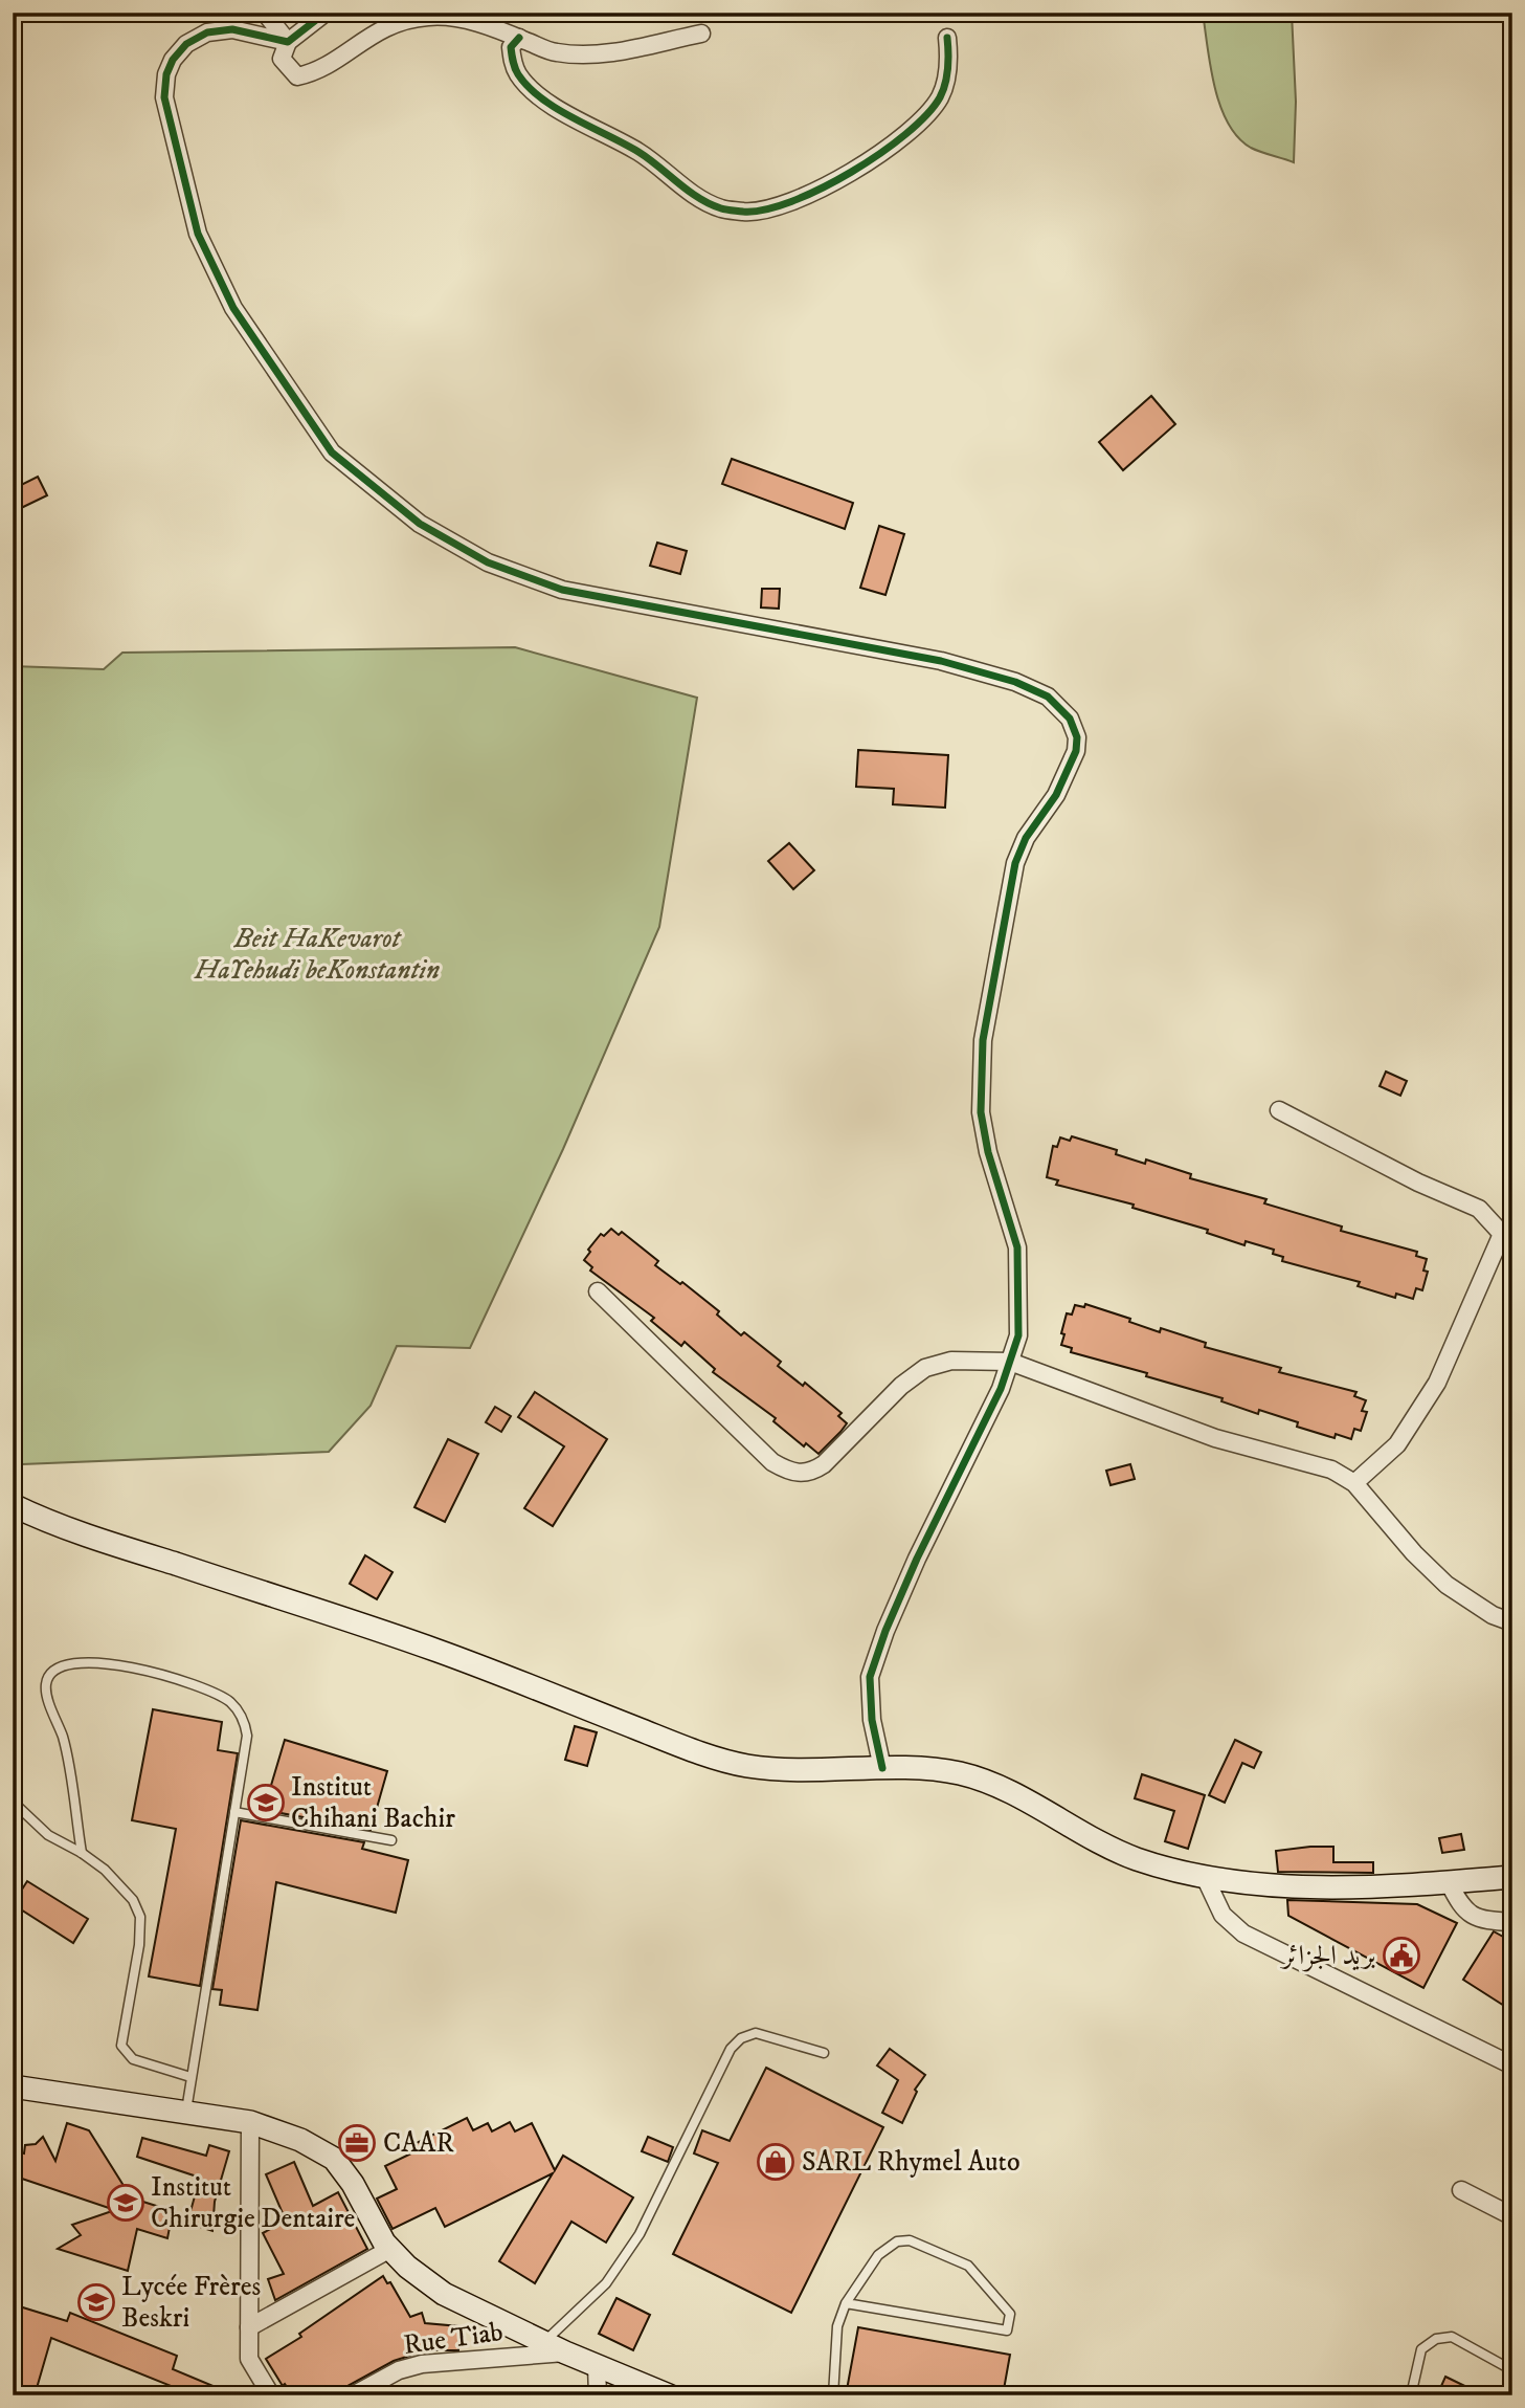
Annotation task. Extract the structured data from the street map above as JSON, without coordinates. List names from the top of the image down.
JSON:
{
  "streets": {
    "street": ["Rue Tiab"]
  },
  "parks": ["Beit HaKevarot HaYehudi beKonstantin"],
  "places": {
    "school or university": ["Institut Chihani Bachir", "Institut Chirurgie Dentaire", "Lycée Frères Beskri"],
    "public building": ["بريد الجزائر"],
    "office": ["CAAR"],
    "shop": ["SARL Rhymel Auto"]
  }
}
